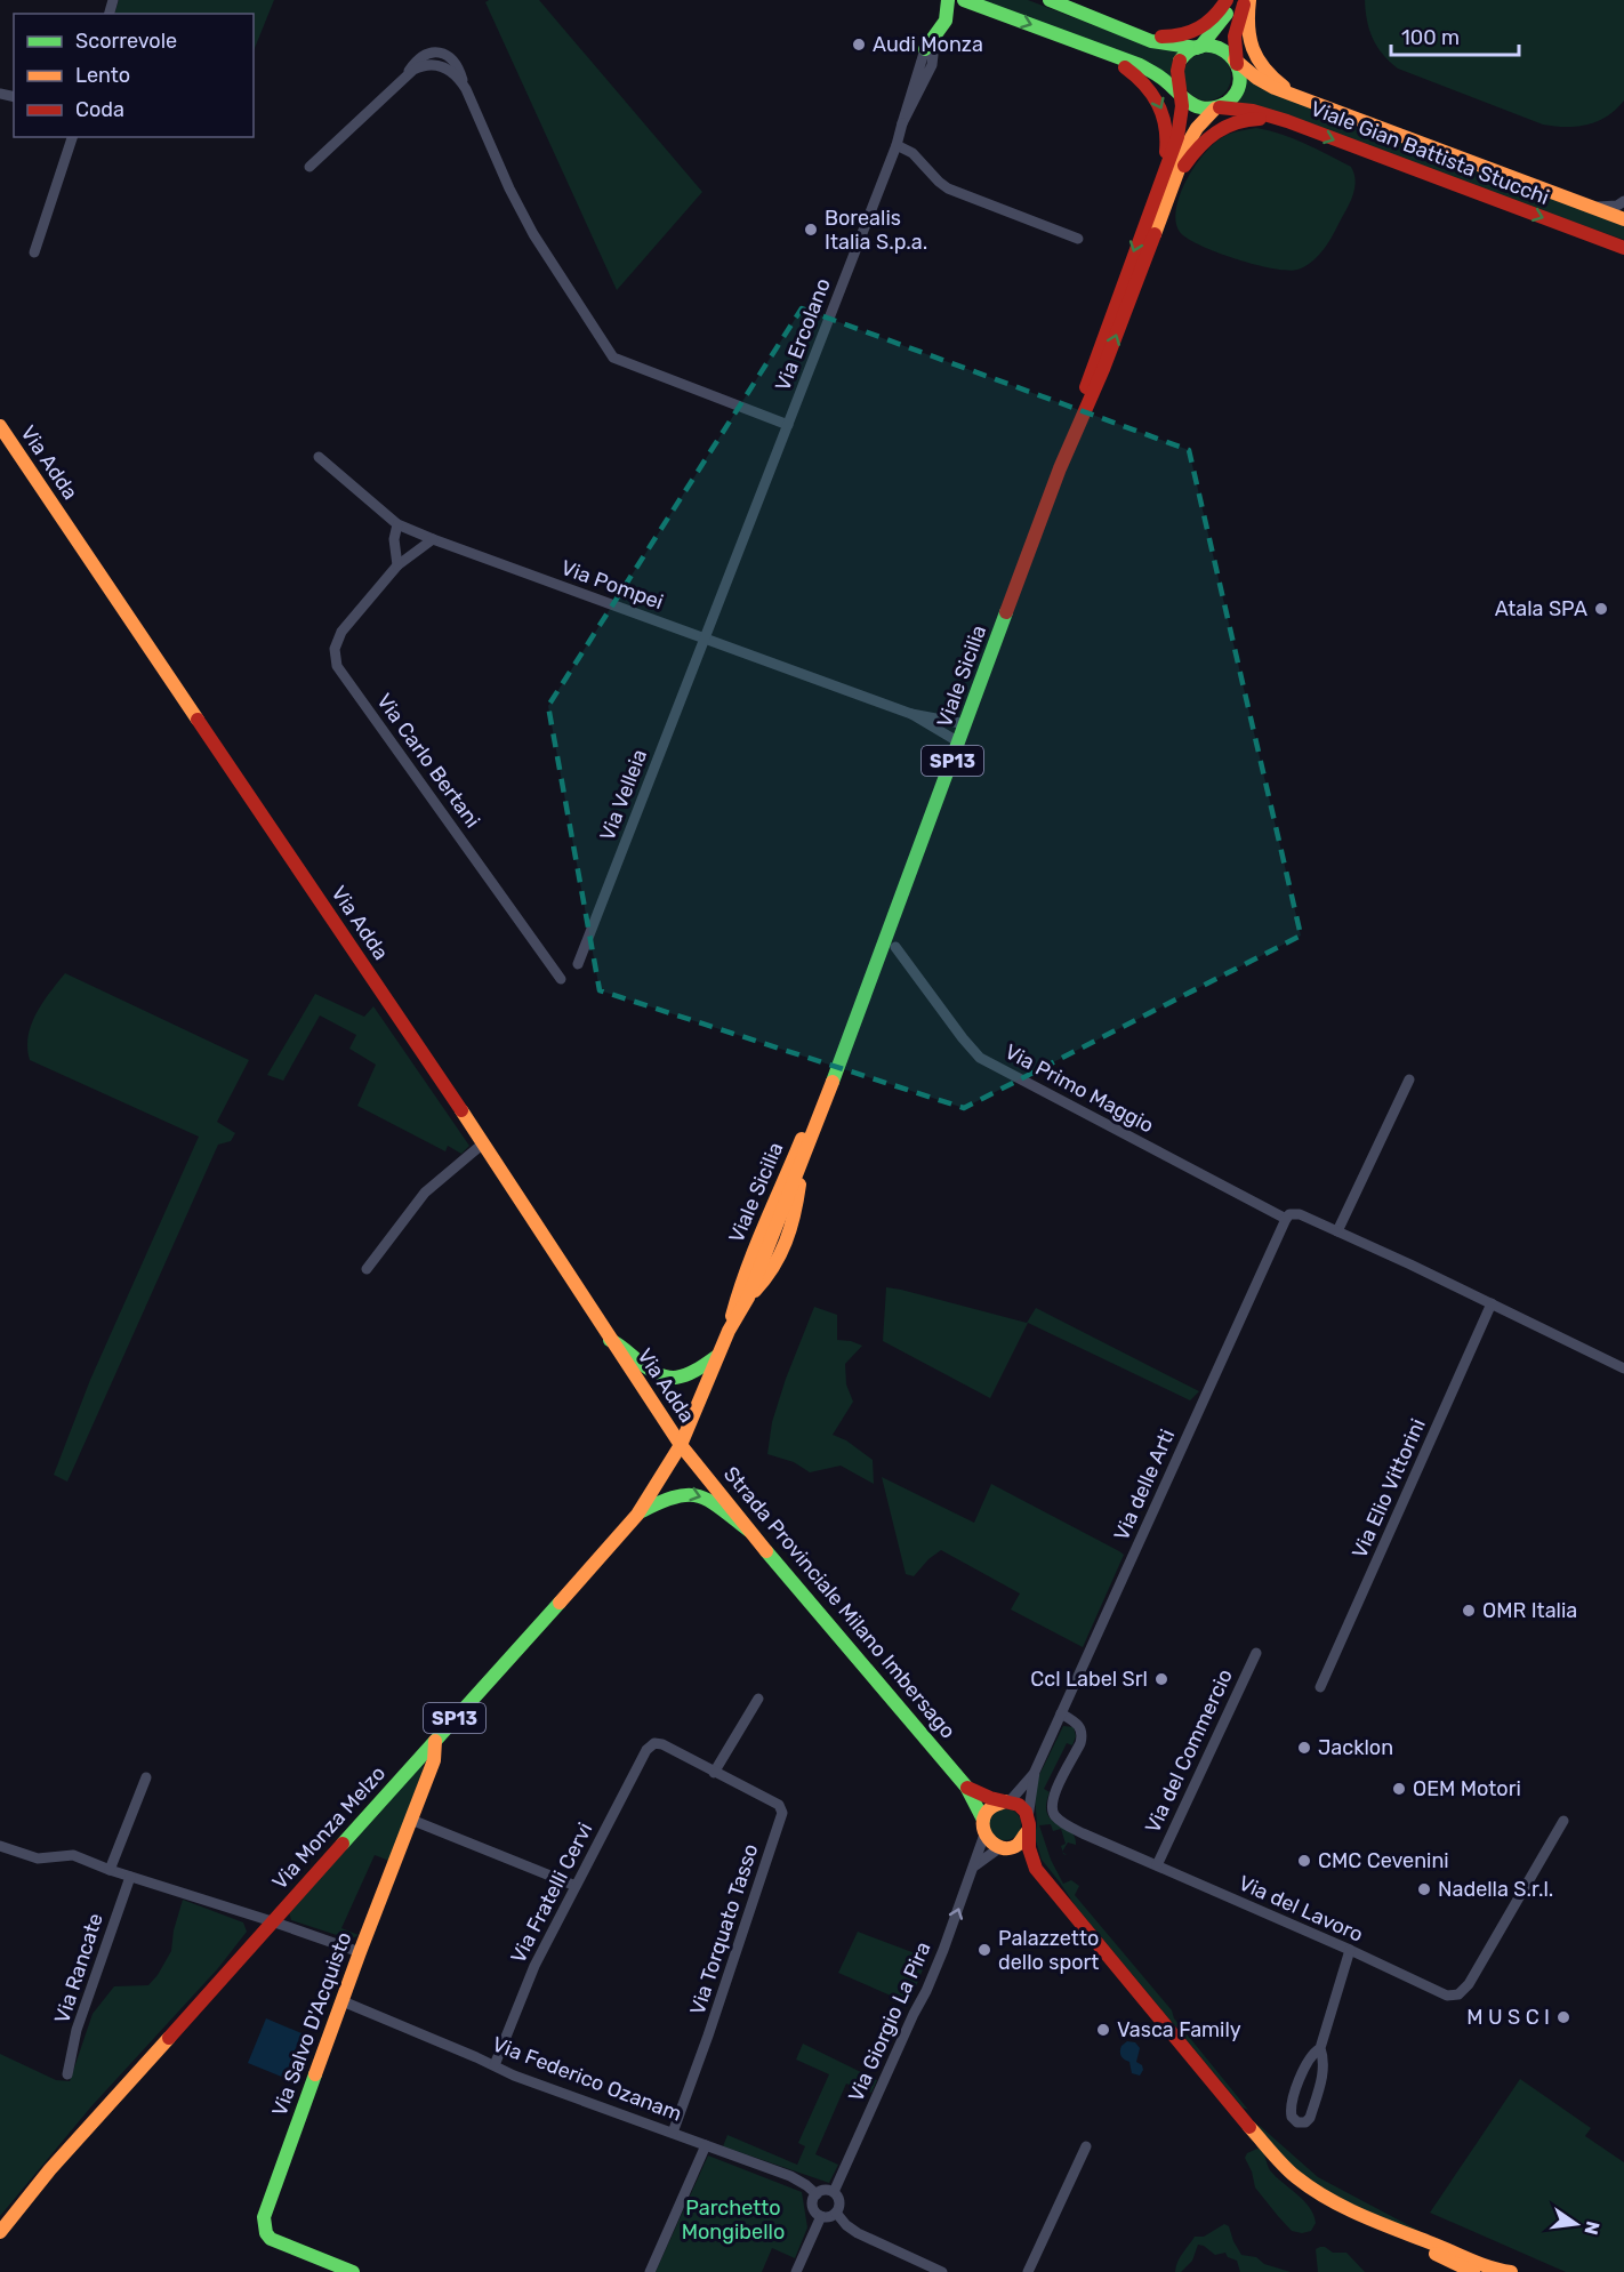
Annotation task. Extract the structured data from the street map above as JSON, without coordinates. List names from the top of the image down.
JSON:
{
  "streets": {
    "main road": [
      "Viale Gian Battista Stucchi",
      "Via Adda",
      "Viale Sicilia",
      "SP13",
      "Strada Provinciale Milano Imbersago",
      "Via Monza Melzo",
      "Via Salvo D'Acquisto"
    ],
    "street": [
      "Via Ercolano",
      "Via Pompei",
      "Via Carlo Bertani",
      "Via Velleia",
      "Via Primo Maggio",
      "Via delle Arti",
      "Via Elio Vittorini",
      "Via del Commercio",
      "Via Fratelli Cervi",
      "Via del Lavoro",
      "Via Torquato Tasso",
      "Via Rancate",
      "Via Giorgio La Pira",
      "Via Federico Ozanam"
    ]
  },
  "crossings": [
    ["Viale Gian Battista Stucchi", "Viale Sicilia"],
    ["Via Ercolano", "Via Pompei"],
    ["Via Ercolano", "Via Velleia"],
    ["Via Adda", "Viale Sicilia"],
    ["Via Adda", "Strada Provinciale Milano Imbersago"],
    ["Via Adda", "Via Monza Melzo"],
    ["Via Pompei", "Viale Sicilia"],
    ["Via Pompei", "Via Carlo Bertani"],
    ["Via Pompei", "Via Velleia"],
    ["Viale Sicilia", "Strada Provinciale Milano Imbersago"],
    ["Viale Sicilia", "Via Monza Melzo"],
    ["Via Primo Maggio", "Via delle Arti"],
    ["Via Primo Maggio", "Via Elio Vittorini"],
    ["Via delle Arti", "Strada Provinciale Milano Imbersago"],
    ["Via delle Arti", "Via del Lavoro"],
    ["Via delle Arti", "Via Giorgio La Pira"],
    ["Strada Provinciale Milano Imbersago", "Via Monza Melzo"],
    ["Strada Provinciale Milano Imbersago", "Via Giorgio La Pira"],
    ["Via del Commercio", "Via del Lavoro"],
    ["Via Monza Melzo", "Via Salvo D'Acquisto"],
    ["Via Fratelli Cervi", "Via Torquato Tasso"],
    ["Via Fratelli Cervi", "Via Federico Ozanam"],
    ["Via Torquato Tasso", "Via Federico Ozanam"],
    ["Via Giorgio La Pira", "Via Federico Ozanam"],
    ["Via Salvo D'Acquisto", "Via Federico Ozanam"]
  ],
  "one_way": ["Via Giorgio La Pira"],
  "parks": ["Parchetto Mongibello"],
  "places": [
    "Audi Monza",
    "Borealis Italia S.p.a.",
    "Atala SPA",
    "OMR Italia",
    "Ccl Label Srl",
    "Jacklon",
    "OEM Motori",
    "CMC Cevenini",
    "Nadella S.r.l.",
    "Palazzetto dello sport",
    "M U S C I",
    "Vasca Family"
  ],
  "legend": ["Scorrevole", "Lento", "Coda"],
  "scale_bar": "100 m",
  "north": "right"
}
